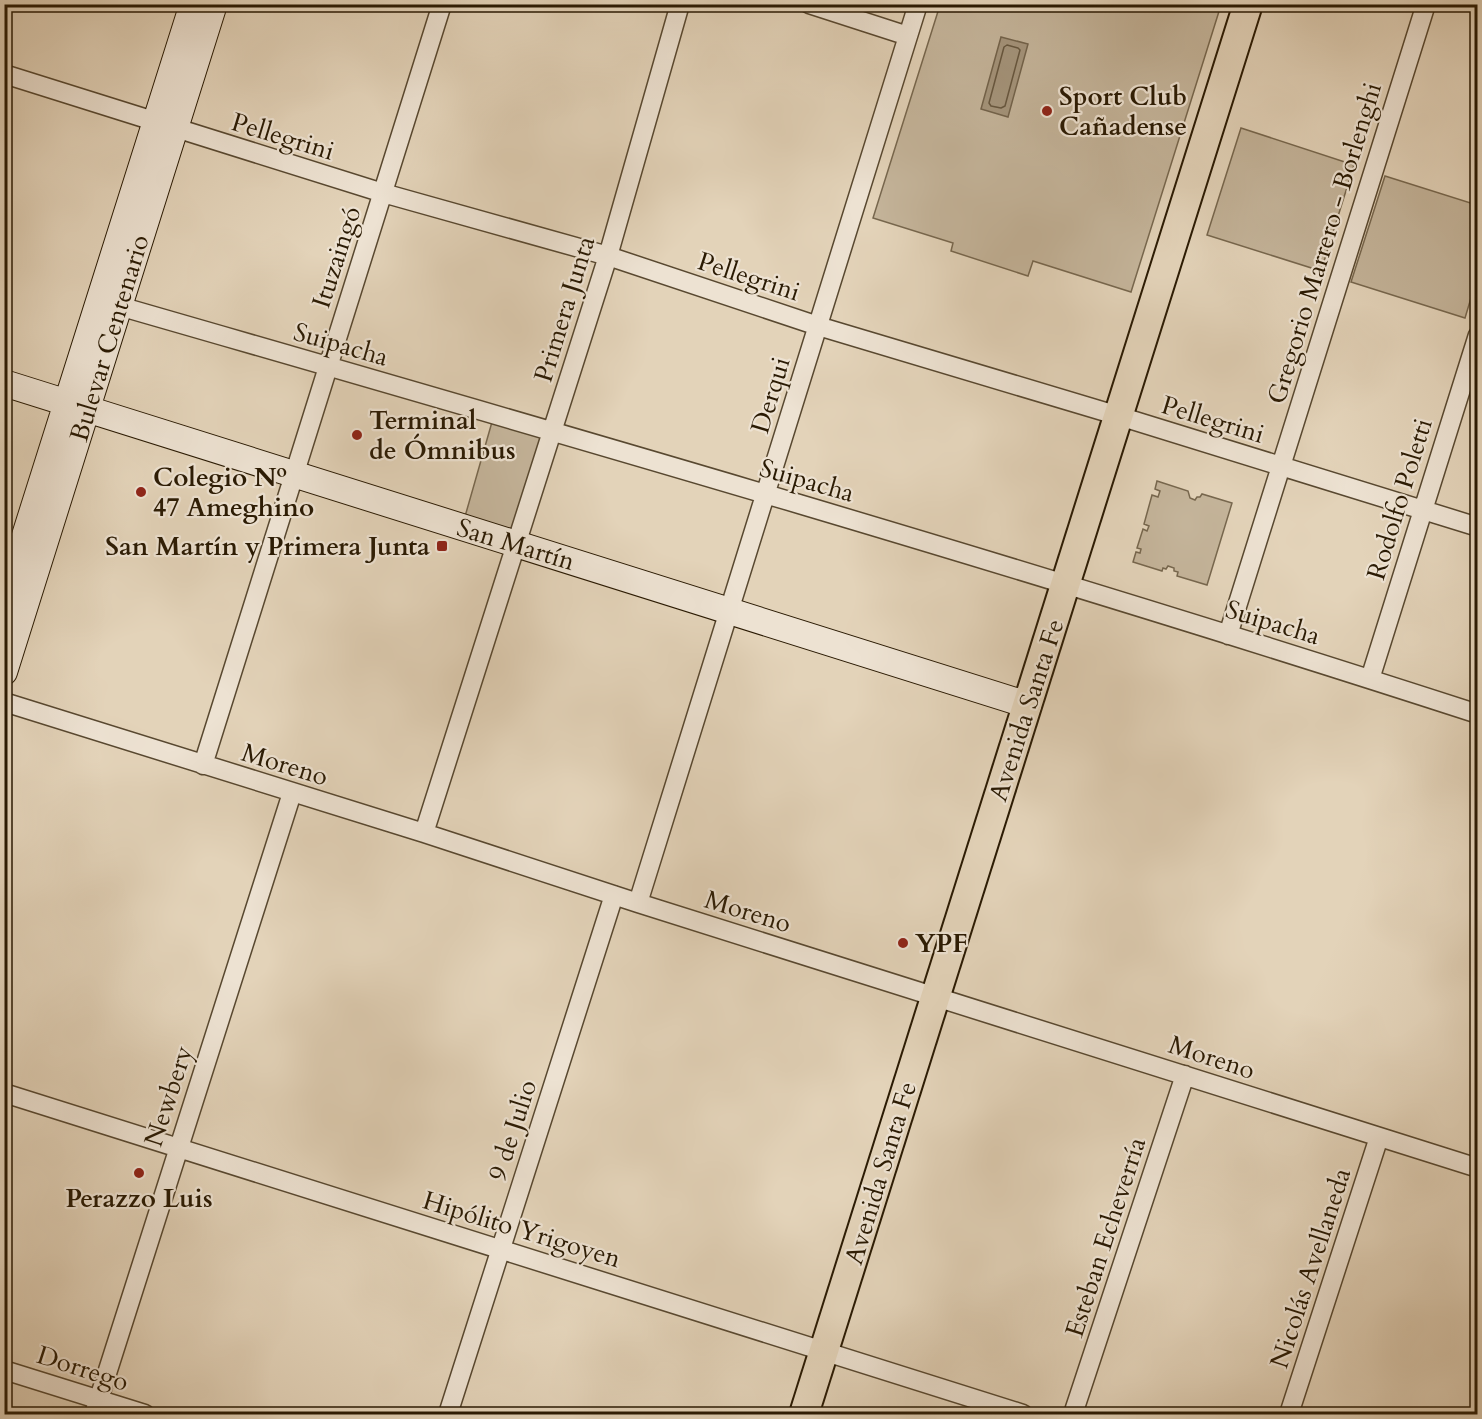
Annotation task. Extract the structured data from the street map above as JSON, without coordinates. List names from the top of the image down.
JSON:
{
  "streets": {
    "main road": ["Bulevar Centenario", "San Martín", "Avenida Santa Fe"],
    "street": [
      "Pellegrini",
      "Gregorio Marrero - Borlenghi",
      "Ituzaingó",
      "Primera Junta",
      "Suipacha",
      "Derqui",
      "Rodolfo Poletti",
      "Moreno",
      "Newbery",
      "9 de Julio",
      "Hipólito Yrigoyen",
      "Esteban Echeverría",
      "Nicolás Avellaneda",
      "Dorrego"
    ]
  },
  "crossings": [
    ["Pellegrini", "Gregorio Marrero - Borlenghi"],
    ["Pellegrini", "Ituzaingó"],
    ["Pellegrini", "Primera Junta"],
    ["Pellegrini", "Bulevar Centenario"],
    ["Pellegrini", "Derqui"],
    ["Pellegrini", "Rodolfo Poletti"],
    ["Pellegrini", "Avenida Santa Fe"],
    ["Gregorio Marrero - Borlenghi", "Suipacha"],
    ["Ituzaingó", "Suipacha"],
    ["Ituzaingó", "San Martín"],
    ["Ituzaingó", "Moreno"],
    ["Primera Junta", "Suipacha"],
    ["Primera Junta", "San Martín"],
    ["Primera Junta", "Moreno"],
    ["Bulevar Centenario", "Suipacha"],
    ["Bulevar Centenario", "San Martín"],
    ["Suipacha", "Derqui"],
    ["Suipacha", "Rodolfo Poletti"],
    ["Suipacha", "Avenida Santa Fe"],
    ["Derqui", "San Martín"],
    ["Derqui", "Moreno"],
    ["San Martín", "Avenida Santa Fe"],
    ["Avenida Santa Fe", "Moreno"],
    ["Avenida Santa Fe", "Hipólito Yrigoyen"],
    ["Moreno", "Newbery"],
    ["Moreno", "9 de Julio"],
    ["Moreno", "Esteban Echeverría"],
    ["Moreno", "Nicolás Avellaneda"],
    ["Newbery", "Hipólito Yrigoyen"],
    ["Newbery", "Dorrego"],
    ["9 de Julio", "Hipólito Yrigoyen"]
  ],
  "places": {
    "other": [
      "Sport Club Cañadense",
      "Terminal de Ómnibus",
      "Colegio Nº 47 Ameghino",
      "YPF",
      "Perazzo Luis"
    ],
    "transit": ["San Martín y Primera Junta"]
  }
}
